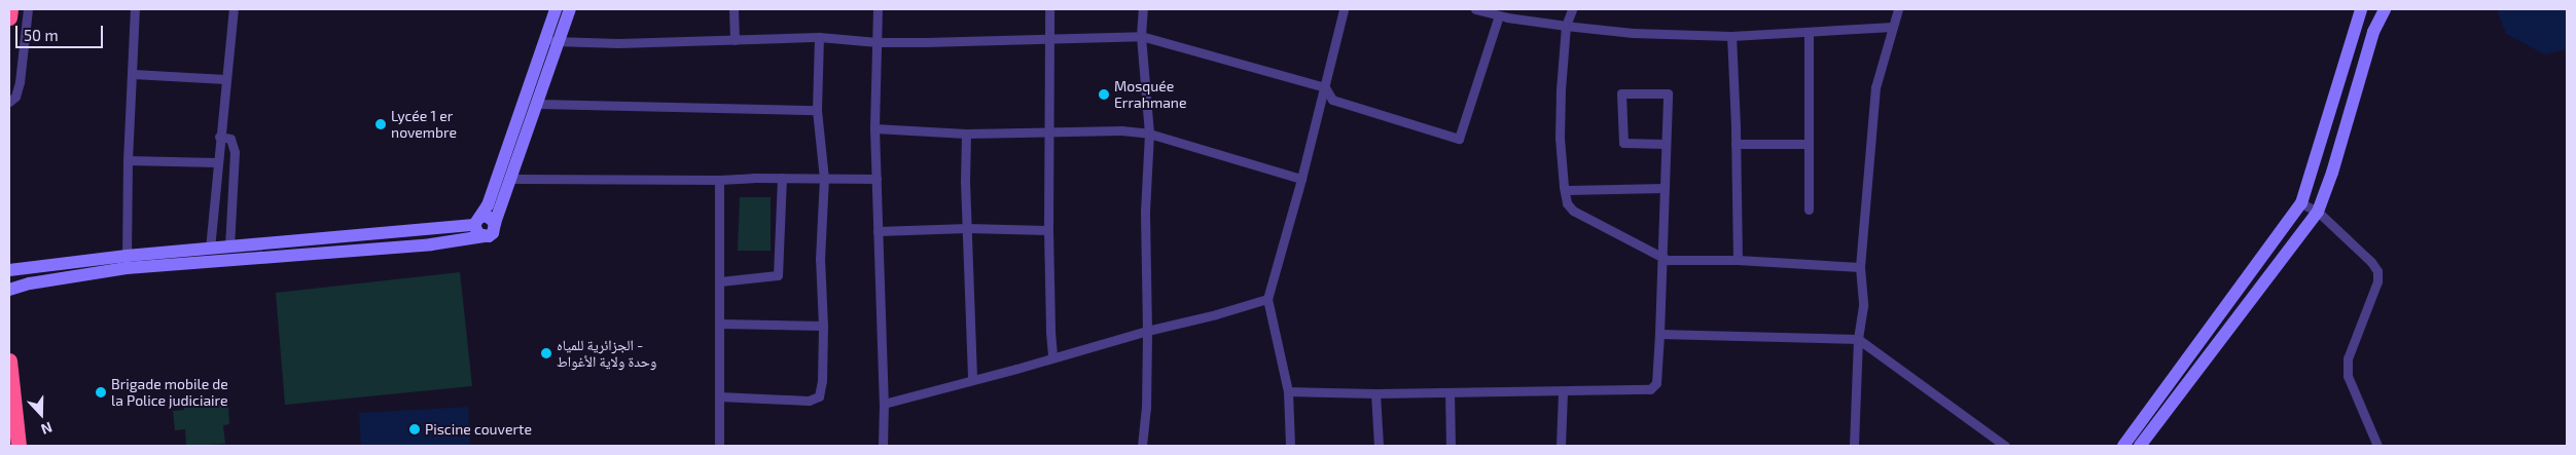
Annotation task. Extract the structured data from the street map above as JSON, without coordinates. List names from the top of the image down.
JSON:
{
  "places": [
    "Mosquée Errahmane",
    "Lycée 1 er novembre",
    "الجزائرية للمياه - وحدة ولاية الأغواط",
    "Brigade mobile de la Police judiciaire",
    "Piscine couverte"
  ],
  "scale_bar": "50 m",
  "north": "bottom"
}
